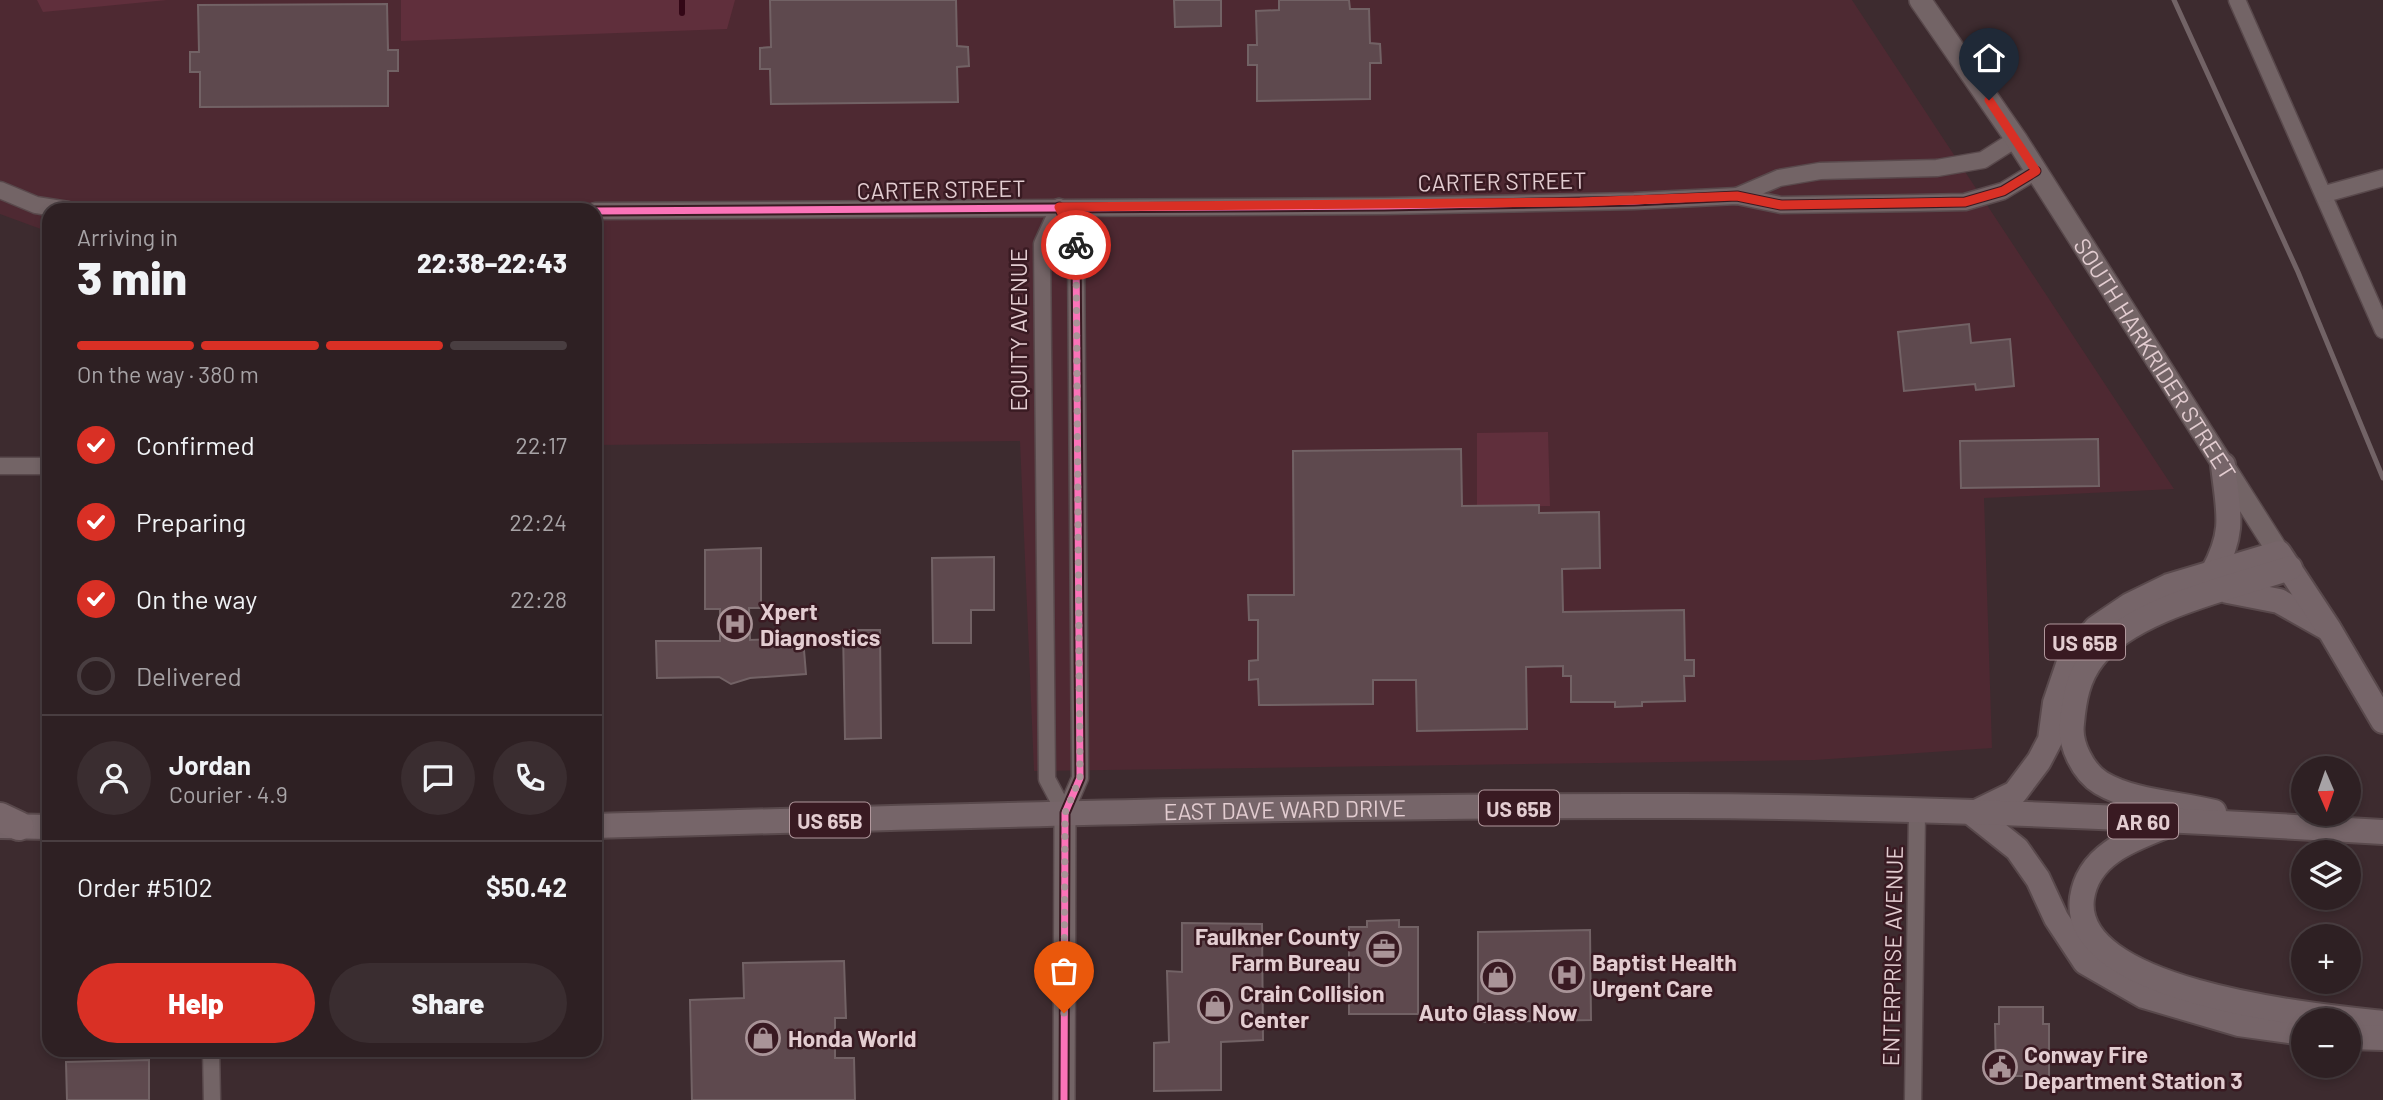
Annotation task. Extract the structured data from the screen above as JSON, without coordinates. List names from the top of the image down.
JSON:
{
  "streets": {
    "main road": [
      "EQUITY AVENUE",
      "SOUTH HARKRIDER STREET",
      "US 65B",
      "EAST DAVE WARD DRIVE",
      "AR 60"
    ],
    "street": ["CARTER STREET", "ENTERPRISE AVENUE"]
  },
  "crossings": [
    ["CARTER STREET", "EQUITY AVENUE"],
    ["CARTER STREET", "SOUTH HARKRIDER STREET"],
    ["EQUITY AVENUE", "EAST DAVE WARD DRIVE"],
    ["US 65B", "EAST DAVE WARD DRIVE"],
    ["US 65B", "AR 60"],
    ["EAST DAVE WARD DRIVE", "AR 60"],
    ["EAST DAVE WARD DRIVE", "ENTERPRISE AVENUE"]
  ],
  "places": {
    "hospital": ["Xpert Diagnostics", "Baptist Health Urgent Care"],
    "office": ["Faulkner County Farm Bureau"],
    "shop": ["Auto Glass Now", "Crain Collision Center", "Honda World"],
    "public building": ["Conway Fire Department Station 3"]
  },
  "north": "bottom",
  "page": {
    "heading": ["3 min", "Arriving in", "22:38–22:43"],
    "panel": [
      "Jordan",
      "Courier · 4.9",
      "Order #5102",
      "$50.42"
    ],
    "bar": "On the way · 380 m",
    "list": [
      ["Confirmed", "22:17"],
      ["Preparing", "22:24"],
      ["On the way", "22:28"],
      "Delivered"
    ],
    "map_buttons": ["+", "−"],
    "buttons": ["Help", "Share"]
  }
}
